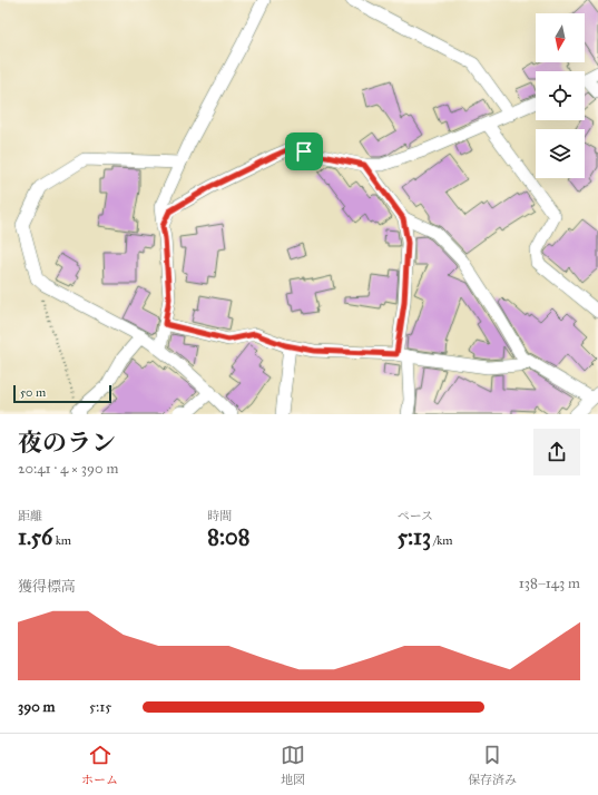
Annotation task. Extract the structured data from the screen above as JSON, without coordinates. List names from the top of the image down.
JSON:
{
  "scale_bar": "50 m",
  "north": "bottom",
  "page": {
    "scale": "50 m",
    "heading": ["夜のラン", "20:41 · 4 × 390 m"],
    "stats": [
      ["距離", "1.56 km"],
      ["時間", "8:08"],
      ["ペース", "5:13 /km"]
    ],
    "chart": ["獲得標高", "138–143 m"],
    "list": [
      {
        "name": "390 m",
        "note": "5:15"
      }
    ],
    "tabs": ["ホーム", "地図", "保存済み"]
  }
}
